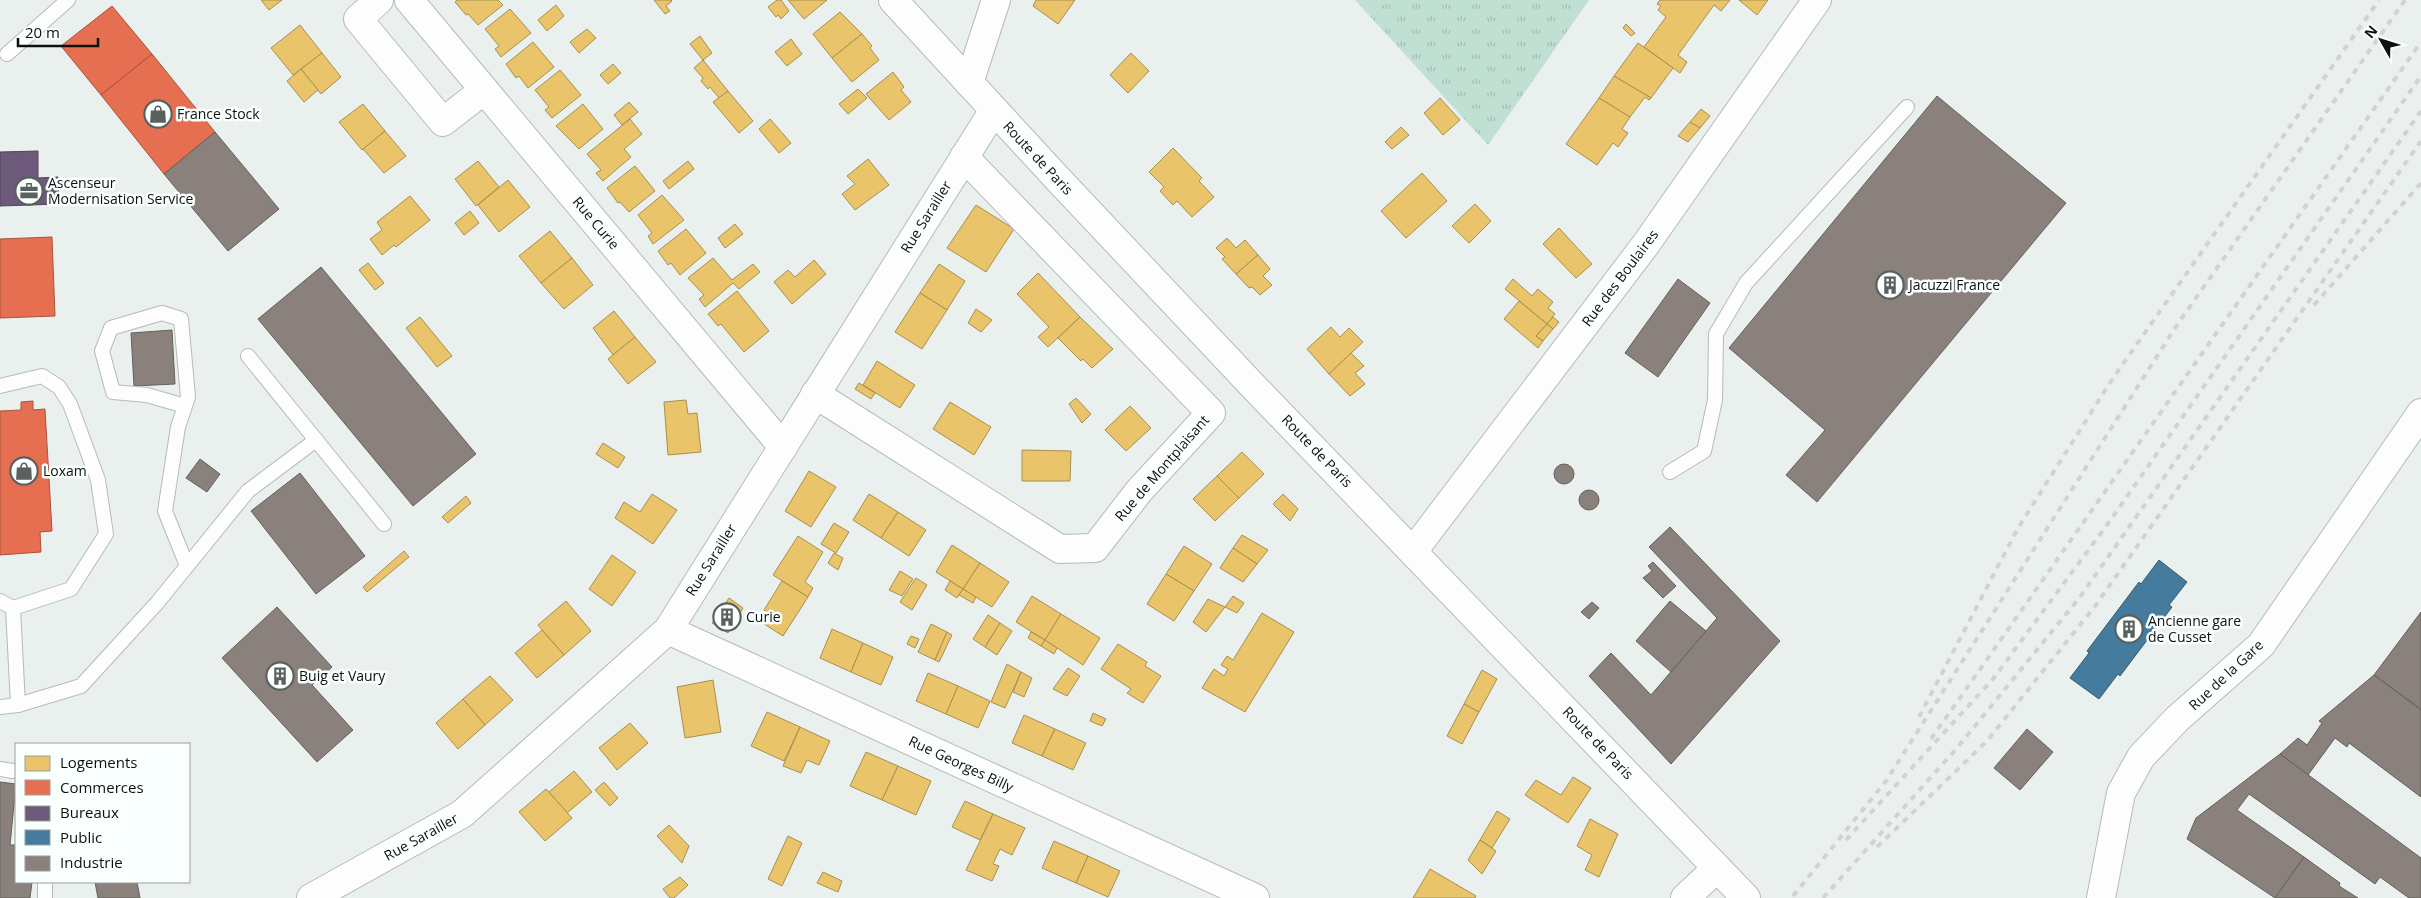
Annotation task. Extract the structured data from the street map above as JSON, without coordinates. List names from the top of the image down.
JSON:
{
  "streets": {
    "street": [
      "Route de Paris",
      "Rue Sarailler",
      "Rue Curie",
      "Rue des Boulaires",
      "Rue de Montplaisant",
      "Rue de la Gare",
      "Rue Georges Billy"
    ]
  },
  "crossings": [
    ["Route de Paris", "Rue Sarailler"],
    ["Route de Paris", "Rue des Boulaires"],
    ["Rue Sarailler", "Rue Curie"],
    ["Rue Sarailler", "Rue de Montplaisant"],
    ["Rue Sarailler", "Rue Georges Billy"]
  ],
  "places": {
    "shop": ["France Stock", "Loxam"],
    "office": ["Ascenseur Modernisation Service"],
    "building": [
      "Jacuzzi France",
      "Curie",
      "Ancienne gare de Cusset",
      "Buig et Vaury"
    ]
  },
  "legend": [
    "Logements",
    "Commerces",
    "Bureaux",
    "Public",
    "Industrie"
  ],
  "scale_bar": "20 m",
  "north": "top left"
}
